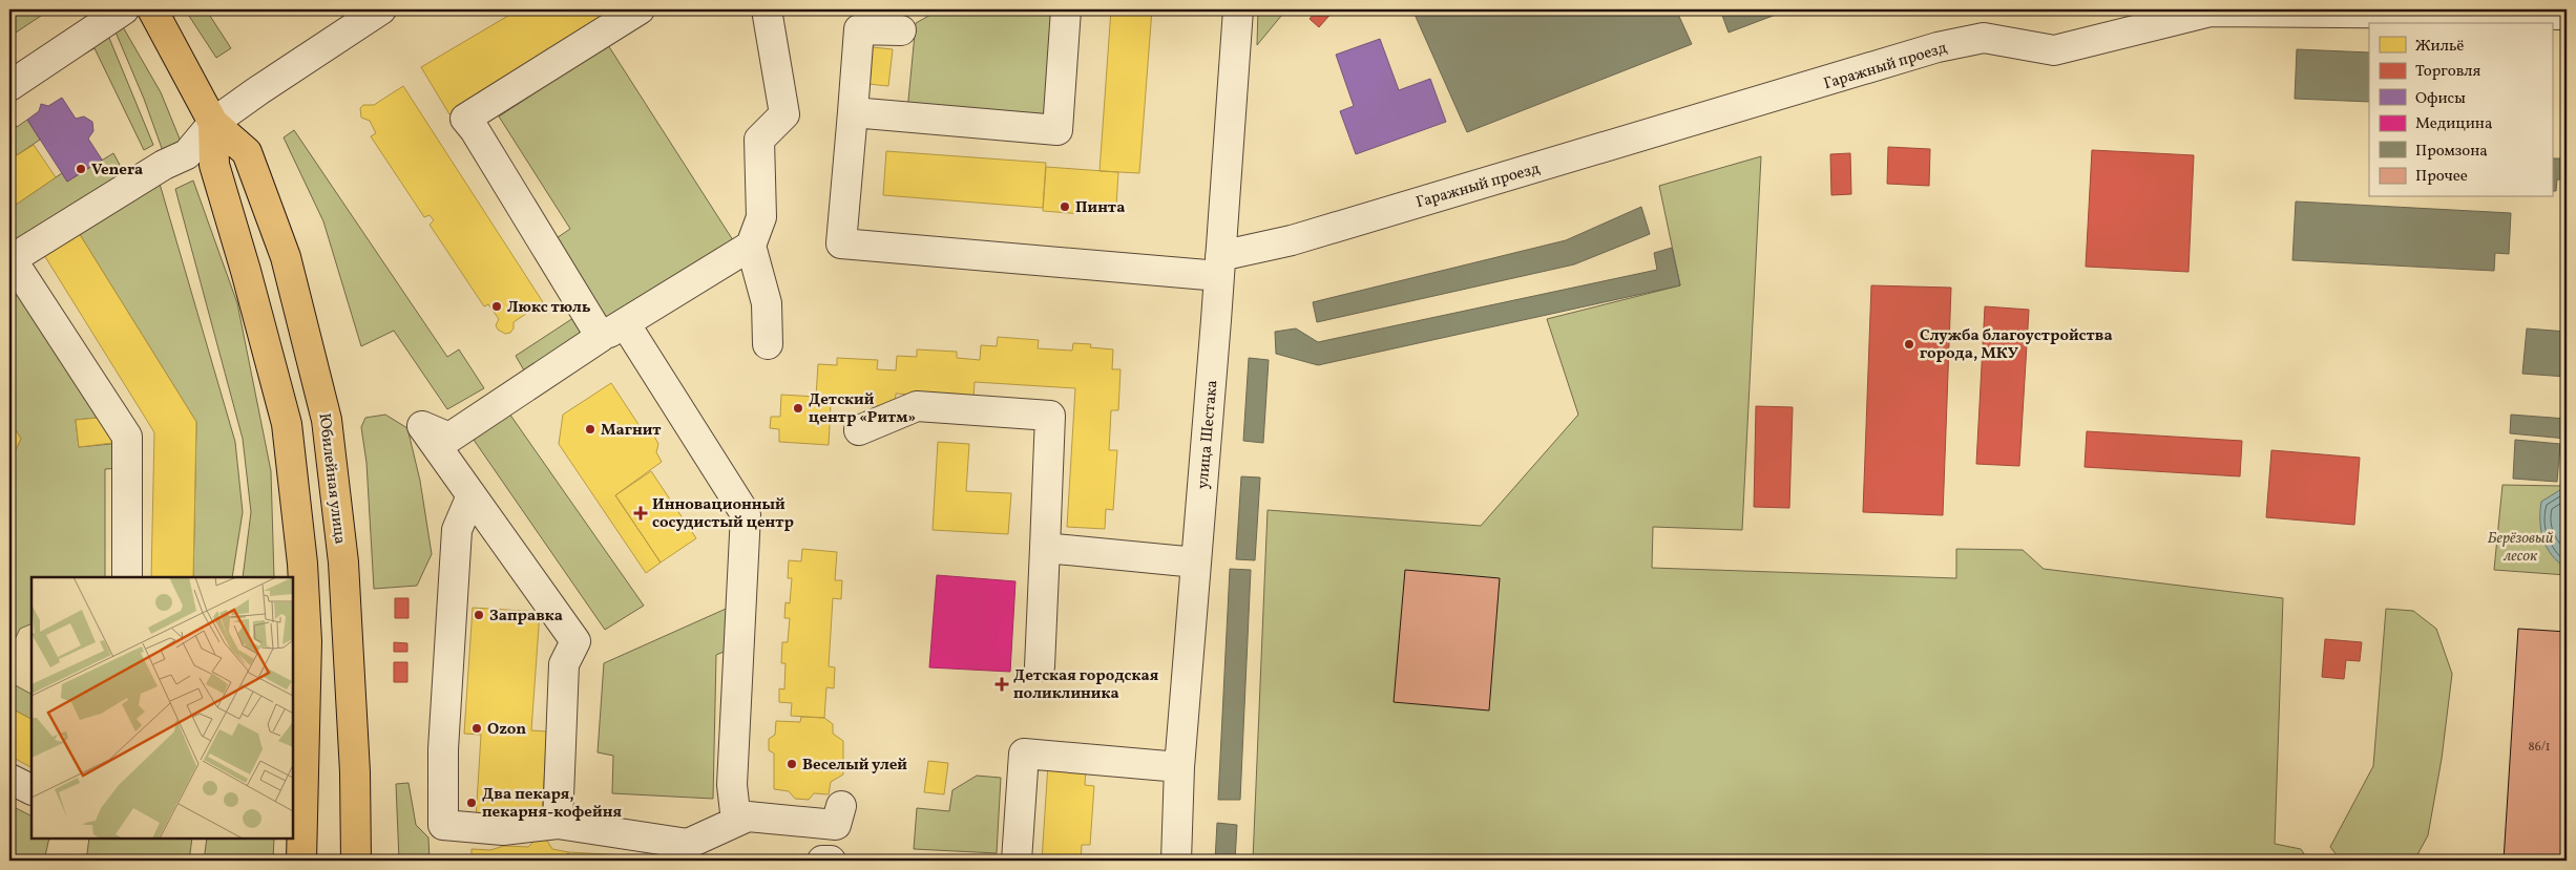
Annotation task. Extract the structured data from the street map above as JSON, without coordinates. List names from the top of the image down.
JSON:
{
  "streets": {
    "main road": ["Юбилейная улица"],
    "street": ["Гаражный проезд", "улица Шестака"]
  },
  "crossings": [
    ["Гаражный проезд", "улица Шестака"]
  ],
  "parks": ["Берёзовый лесок"],
  "places": {
    "other": [
      "Venera",
      "Пинта",
      "Люкс тюль",
      "Служба благоустройства города, МКУ",
      "Детский центр «Ритм»",
      "Магнит",
      "Заправка",
      "Ozon",
      "Веселый улей",
      "Два пекаря, пекарня-кофейня"
    ],
    "health": ["Инновационный сосудистый центр", "Детская городская поликлиника"]
  },
  "house_numbers": ["86/1"],
  "legend": [
    "Жильё",
    "Торговля",
    "Офисы",
    "Медицина",
    "Промзона",
    "Прочее"
  ]
}
